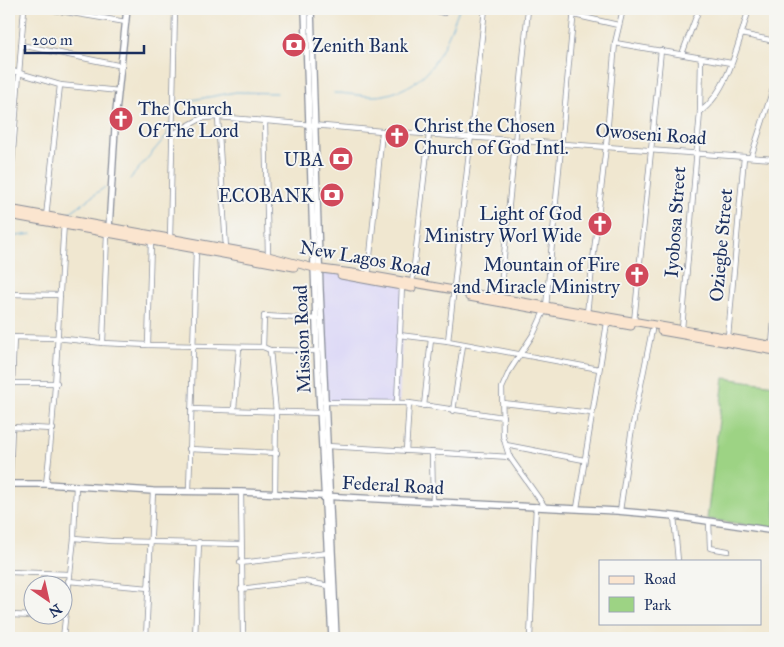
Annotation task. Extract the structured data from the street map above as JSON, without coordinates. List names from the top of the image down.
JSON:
{
  "streets": {
    "main road": ["New Lagos Road"],
    "street": [
      "Owoseni Road",
      "Iyobosa Street",
      "Oziegbe Street",
      "Mission Road",
      "Federal Road"
    ]
  },
  "crossings": [
    ["Owoseni Road", "Iyobosa Street"],
    ["Owoseni Road", "Oziegbe Street"],
    ["Owoseni Road", "Mission Road"],
    ["Iyobosa Street", "New Lagos Road"],
    ["Oziegbe Street", "New Lagos Road"],
    ["New Lagos Road", "Mission Road"],
    ["Mission Road", "Federal Road"]
  ],
  "places": {
    "bank": ["Zenith Bank", "UBA", "ECOBANK"],
    "church": [
      "The Church Of The Lord",
      "Christ the Chosen Church of God Intl.",
      "Light of God Ministry Worl Wide",
      "Mountain of Fire and Miracle Ministry"
    ]
  },
  "legend": ["Road", "Park"],
  "scale_bar": "200 m",
  "north": "bottom right"
}
